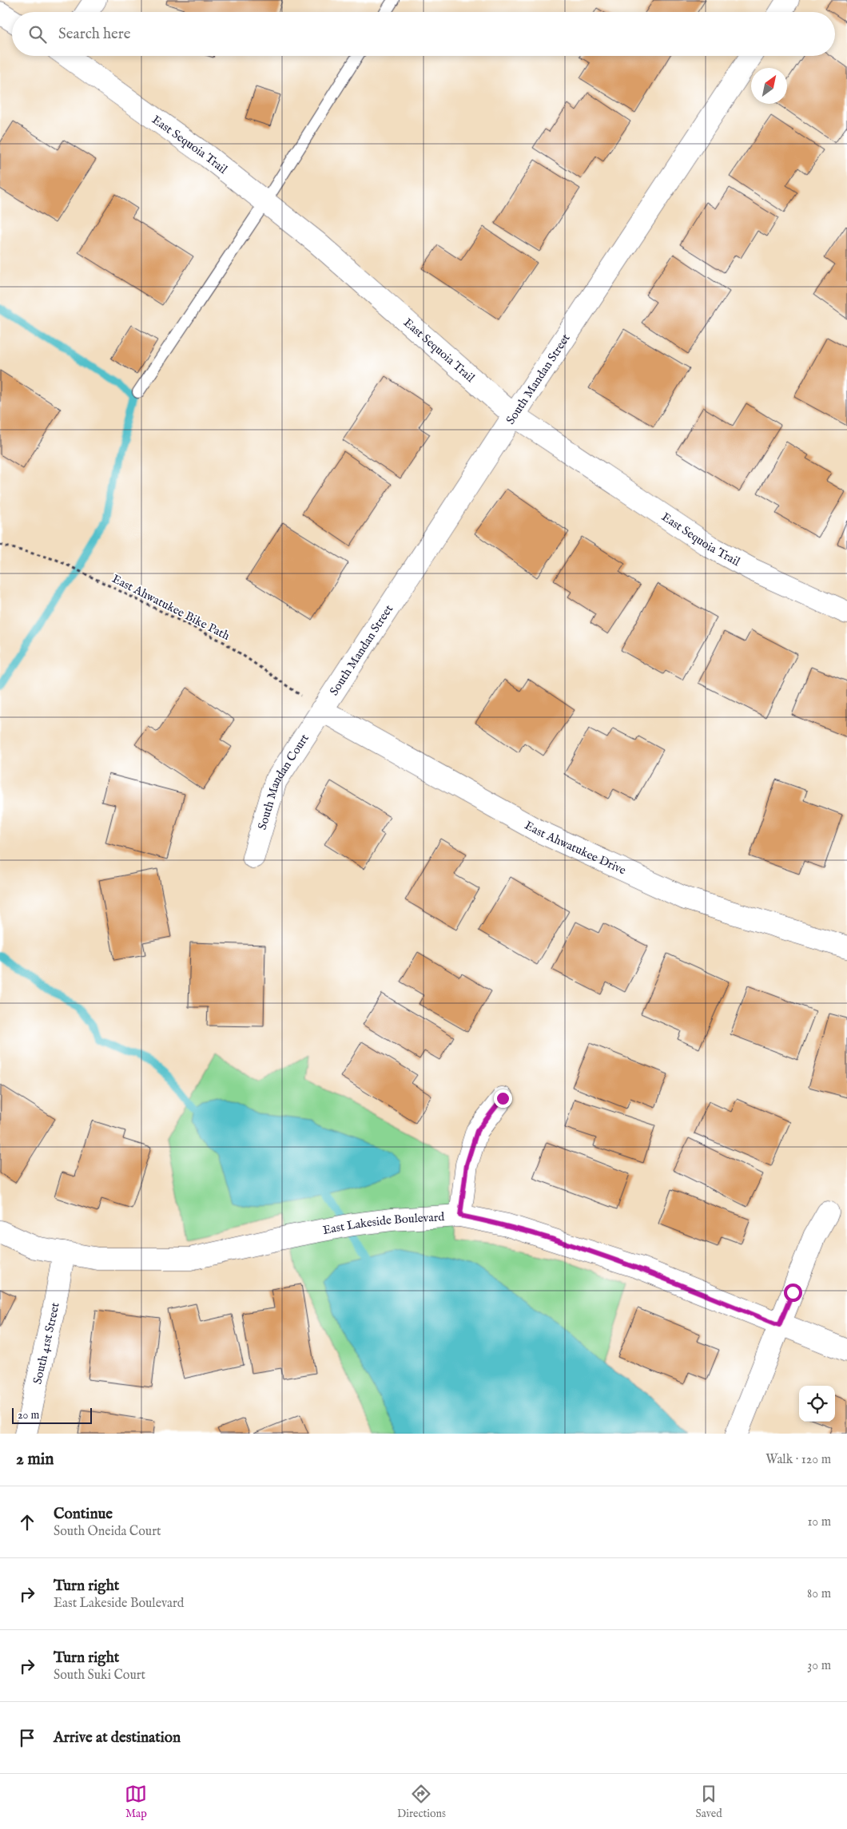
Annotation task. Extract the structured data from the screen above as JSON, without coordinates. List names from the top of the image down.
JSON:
{
  "streets": {
    "street": [
      "East Sequoia Trail",
      "South Mandan Street",
      "South Mandan Court",
      "East Ahwatukee Drive",
      "East Lakeside Boulevard",
      "South 41st Street"
    ],
    "path": ["East Ahwatukee Bike Path"]
  },
  "crossings": [
    ["East Sequoia Trail", "South Mandan Street"],
    ["South Mandan Street", "East Ahwatukee Bike Path"],
    ["South Mandan Street", "South Mandan Court"],
    ["South Mandan Street", "East Ahwatukee Drive"],
    ["East Ahwatukee Bike Path", "South Mandan Court"],
    ["East Ahwatukee Bike Path", "East Ahwatukee Drive"],
    ["South Mandan Court", "East Ahwatukee Drive"],
    ["East Lakeside Boulevard", "South 41st Street"]
  ],
  "scale_bar": "20 m",
  "north": "top right",
  "page": {
    "search": "Search here",
    "scale": "20 m",
    "heading": ["2 min", "Walk · 120 m"],
    "list": [
      ["Continue", "South Oneida Court", "10 m"],
      ["Turn right", "East Lakeside Boulevard", "80 m"],
      ["Turn right", "South Suki Court", "30 m"],
      "Arrive at destination"
    ],
    "nav": ["Map", "Directions", "Saved"]
  }
}
